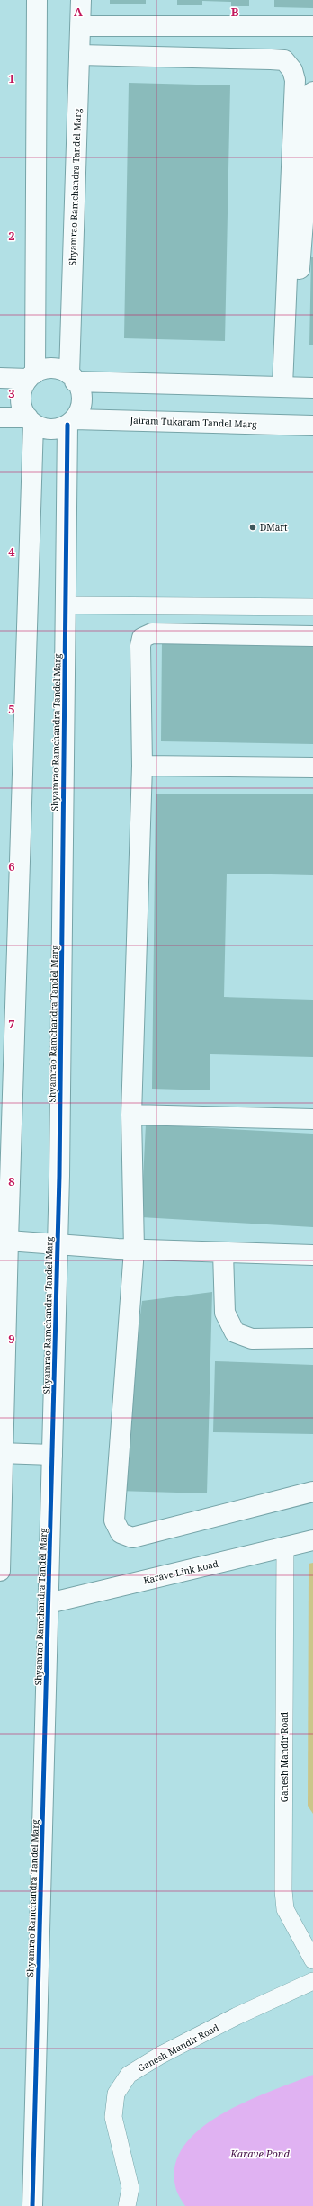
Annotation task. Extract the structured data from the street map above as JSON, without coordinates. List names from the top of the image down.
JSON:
{
  "streets": {
    "street": ["Shyamrao Ramchandra Tandel Marg", "Jairam Tukaram Tandel Marg", "Karave Link Road"],
    "lane": ["Ganesh Mandir Road"]
  },
  "crossings": [
    ["Shyamrao Ramchandra Tandel Marg", "Jairam Tukaram Tandel Marg"],
    ["Shyamrao Ramchandra Tandel Marg", "Karave Link Road"],
    ["Karave Link Road", "Ganesh Mandir Road"]
  ],
  "water": ["Karave Pond"],
  "places": ["DMart"],
  "grid": {
    "columns": ["A", "B"],
    "rows": [
      "1",
      "2",
      "3",
      "4",
      "5",
      "6",
      "7",
      "8",
      "9"
    ]
  }
}
